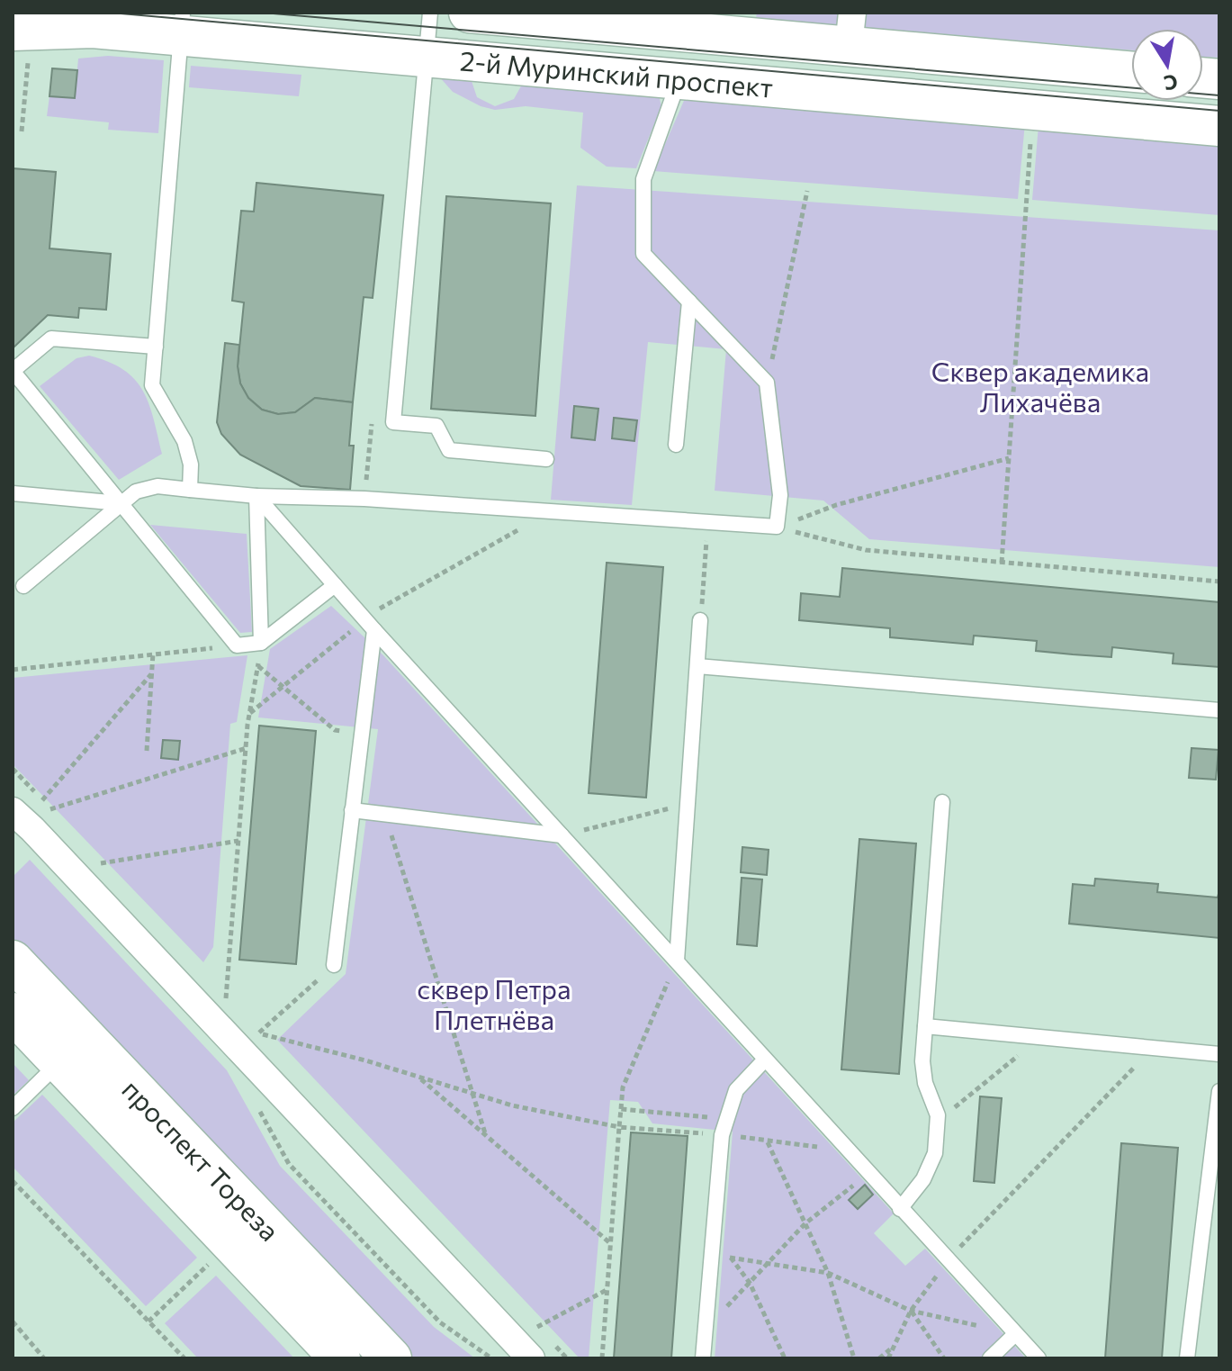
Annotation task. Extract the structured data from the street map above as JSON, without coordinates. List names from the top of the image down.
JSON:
{
  "streets": {
    "main road": ["2-й Муринский проспект", "проспект Тореза"]
  },
  "parks": ["Сквер академика Лихачёва", "сквер Петра Плетнёва"],
  "north": "bottom"
}
